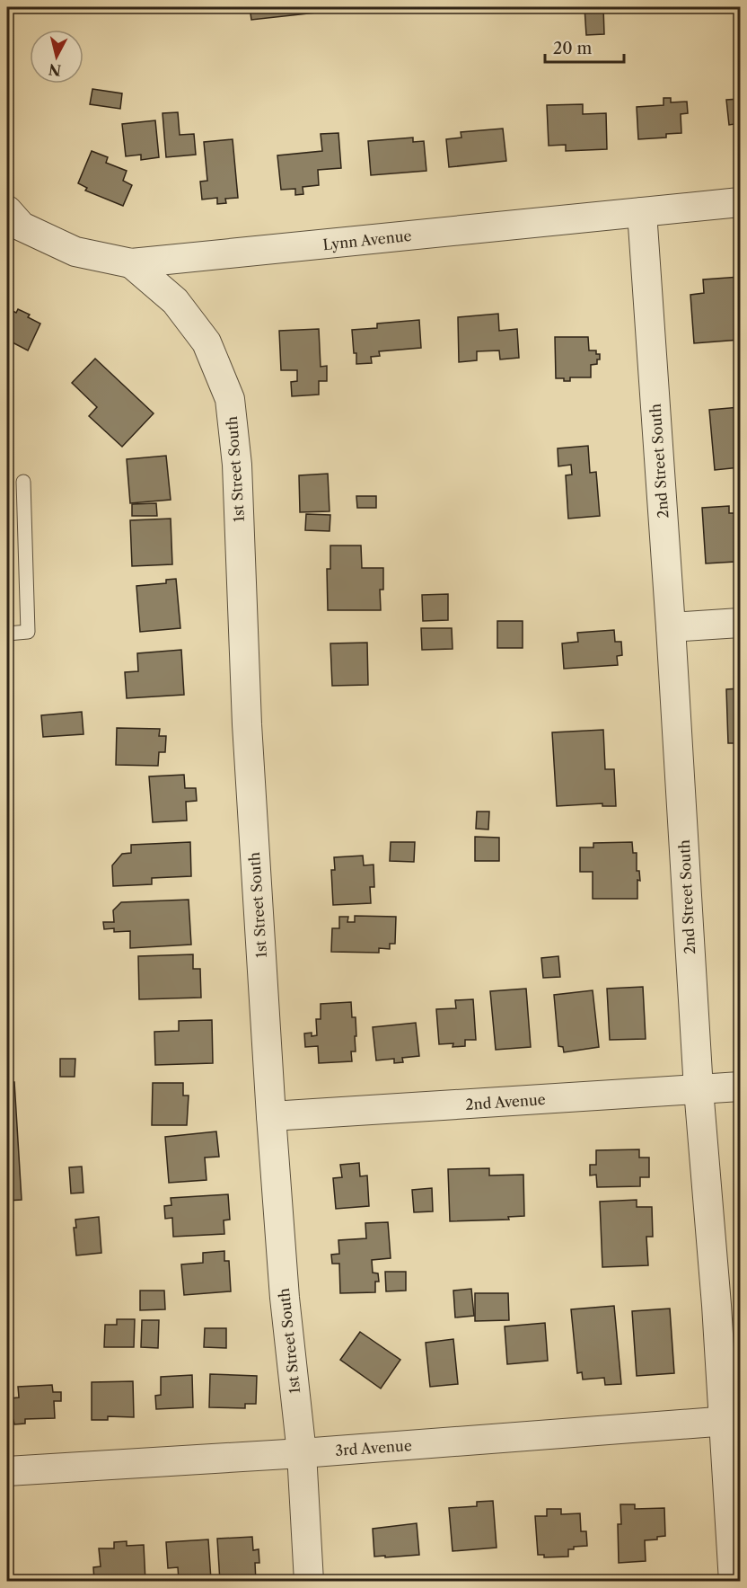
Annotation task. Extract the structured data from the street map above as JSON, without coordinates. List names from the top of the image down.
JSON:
{
  "streets": {
    "street": [
      "Lynn Avenue",
      "2nd Street South",
      "1st Street South",
      "2nd Avenue",
      "3rd Avenue"
    ]
  },
  "crossings": [
    ["Lynn Avenue", "2nd Street South"],
    ["Lynn Avenue", "1st Street South"],
    ["2nd Street South", "2nd Avenue"],
    ["2nd Street South", "3rd Avenue"],
    ["1st Street South", "2nd Avenue"],
    ["1st Street South", "3rd Avenue"]
  ],
  "scale_bar": "20 m",
  "north": "bottom"
}
